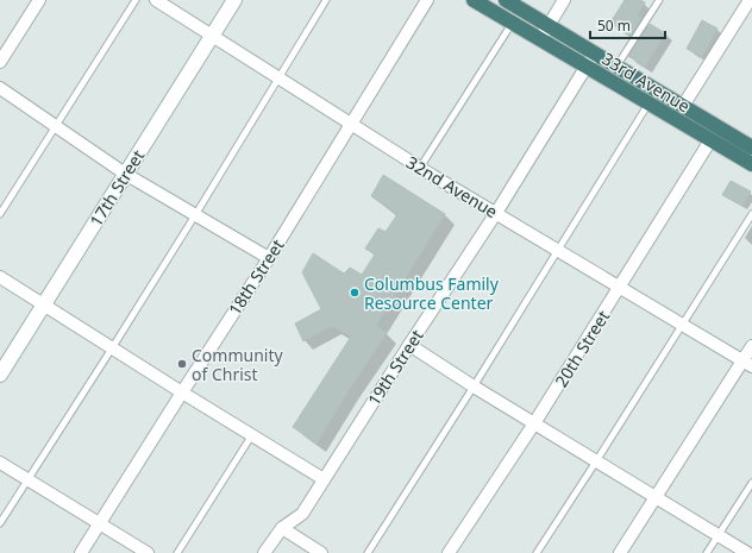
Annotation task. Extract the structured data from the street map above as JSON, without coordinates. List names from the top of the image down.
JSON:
{
  "streets": {
    "highway": ["33rd Avenue"],
    "main road": ["17th Street"],
    "street": [
      "32nd Avenue",
      "18th Street",
      "20th Street",
      "19th Street"
    ]
  },
  "crossings": [
    ["33rd Avenue", "20th Street"],
    ["33rd Avenue", "19th Street"],
    ["32nd Avenue", "17th Street"],
    ["32nd Avenue", "18th Street"],
    ["32nd Avenue", "20th Street"],
    ["32nd Avenue", "19th Street"]
  ],
  "places": ["Columbus Family Resource Center", "Community of Christ"],
  "scale_bar": "50 m"
}
